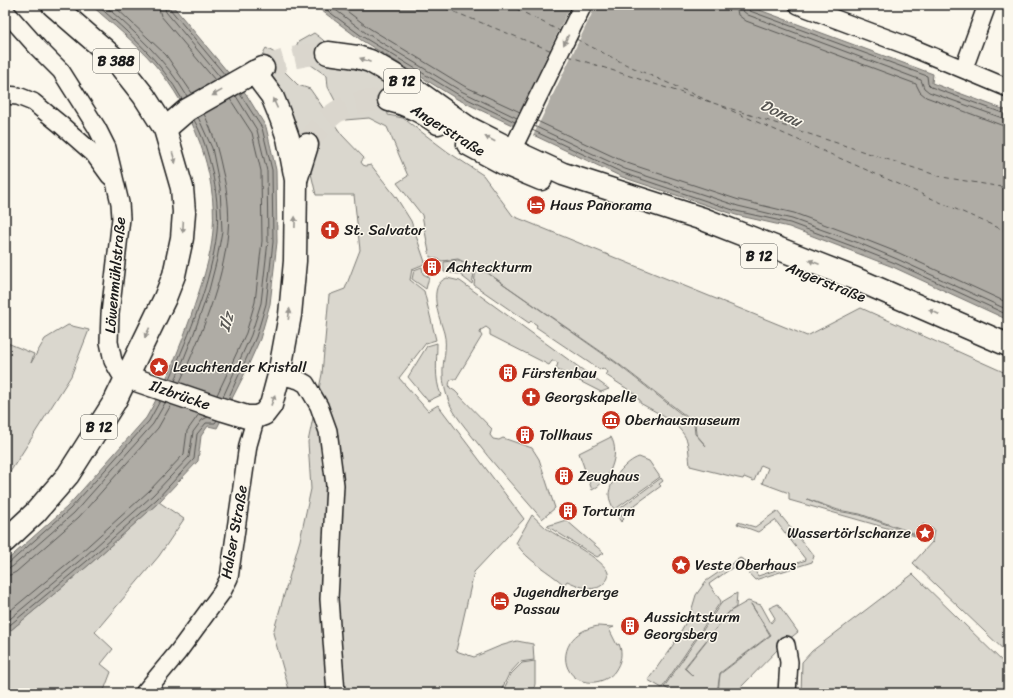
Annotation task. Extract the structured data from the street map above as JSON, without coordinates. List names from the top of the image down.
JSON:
{
  "streets": {
    "main road": [
      "B 388",
      "B 12",
      "Angerstraße",
      "Ilzbrücke"
    ],
    "street": ["Löwenmühlstraße", "Halser Straße"]
  },
  "crossings": [
    ["B 388", "B 12"],
    ["B 12", "Löwenmühlstraße"],
    ["B 12", "Ilzbrücke"],
    ["Löwenmühlstraße", "Ilzbrücke"],
    ["Ilzbrücke", "Halser Straße"]
  ],
  "water": ["Donau", "Ilz"],
  "places": {
    "hotel": ["Haus Panorama", "Jugendherberge Passau"],
    "church": ["St. Salvator", "Georgskapelle"],
    "building": [
      "Achteckturm",
      "Fürstenbau",
      "Tollhaus",
      "Zeughaus",
      "Torturm",
      "Aussichtsturm Georgsberg"
    ],
    "place": ["Leuchtender Kristall", "Wassertörlschanze", "Veste Oberhaus"],
    "museum": ["Oberhausmuseum"]
  }
}
